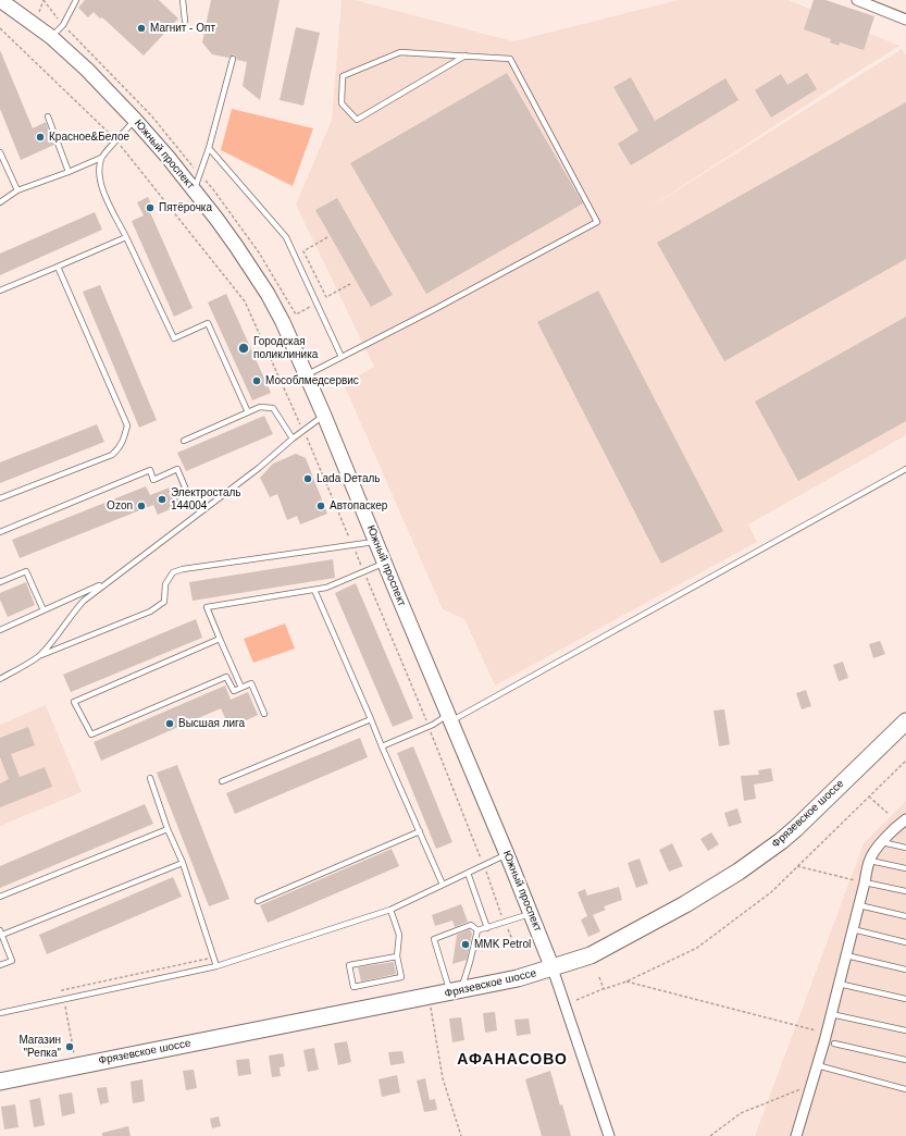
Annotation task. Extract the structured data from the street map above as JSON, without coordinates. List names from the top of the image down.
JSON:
{
  "streets": {
    "highway": ["Фрязевское шоссе"],
    "main road": ["Южный проспект"]
  },
  "crossings": [
    ["Южный проспект", "Фрязевское шоссе"]
  ],
  "districts": ["АФАНАСОВО"],
  "places": [
    "Магнит - Опт",
    "Красное&Белое",
    "Пятёрочка",
    "Городская поликлиника",
    "Мособлмедсервис",
    "Lada Dеталь",
    "Электросталь 144004",
    "Ozon",
    "Автопаскер",
    "Высшая лига",
    "MMK Petrol",
    "Магазин \"Репка\""
  ]
}
